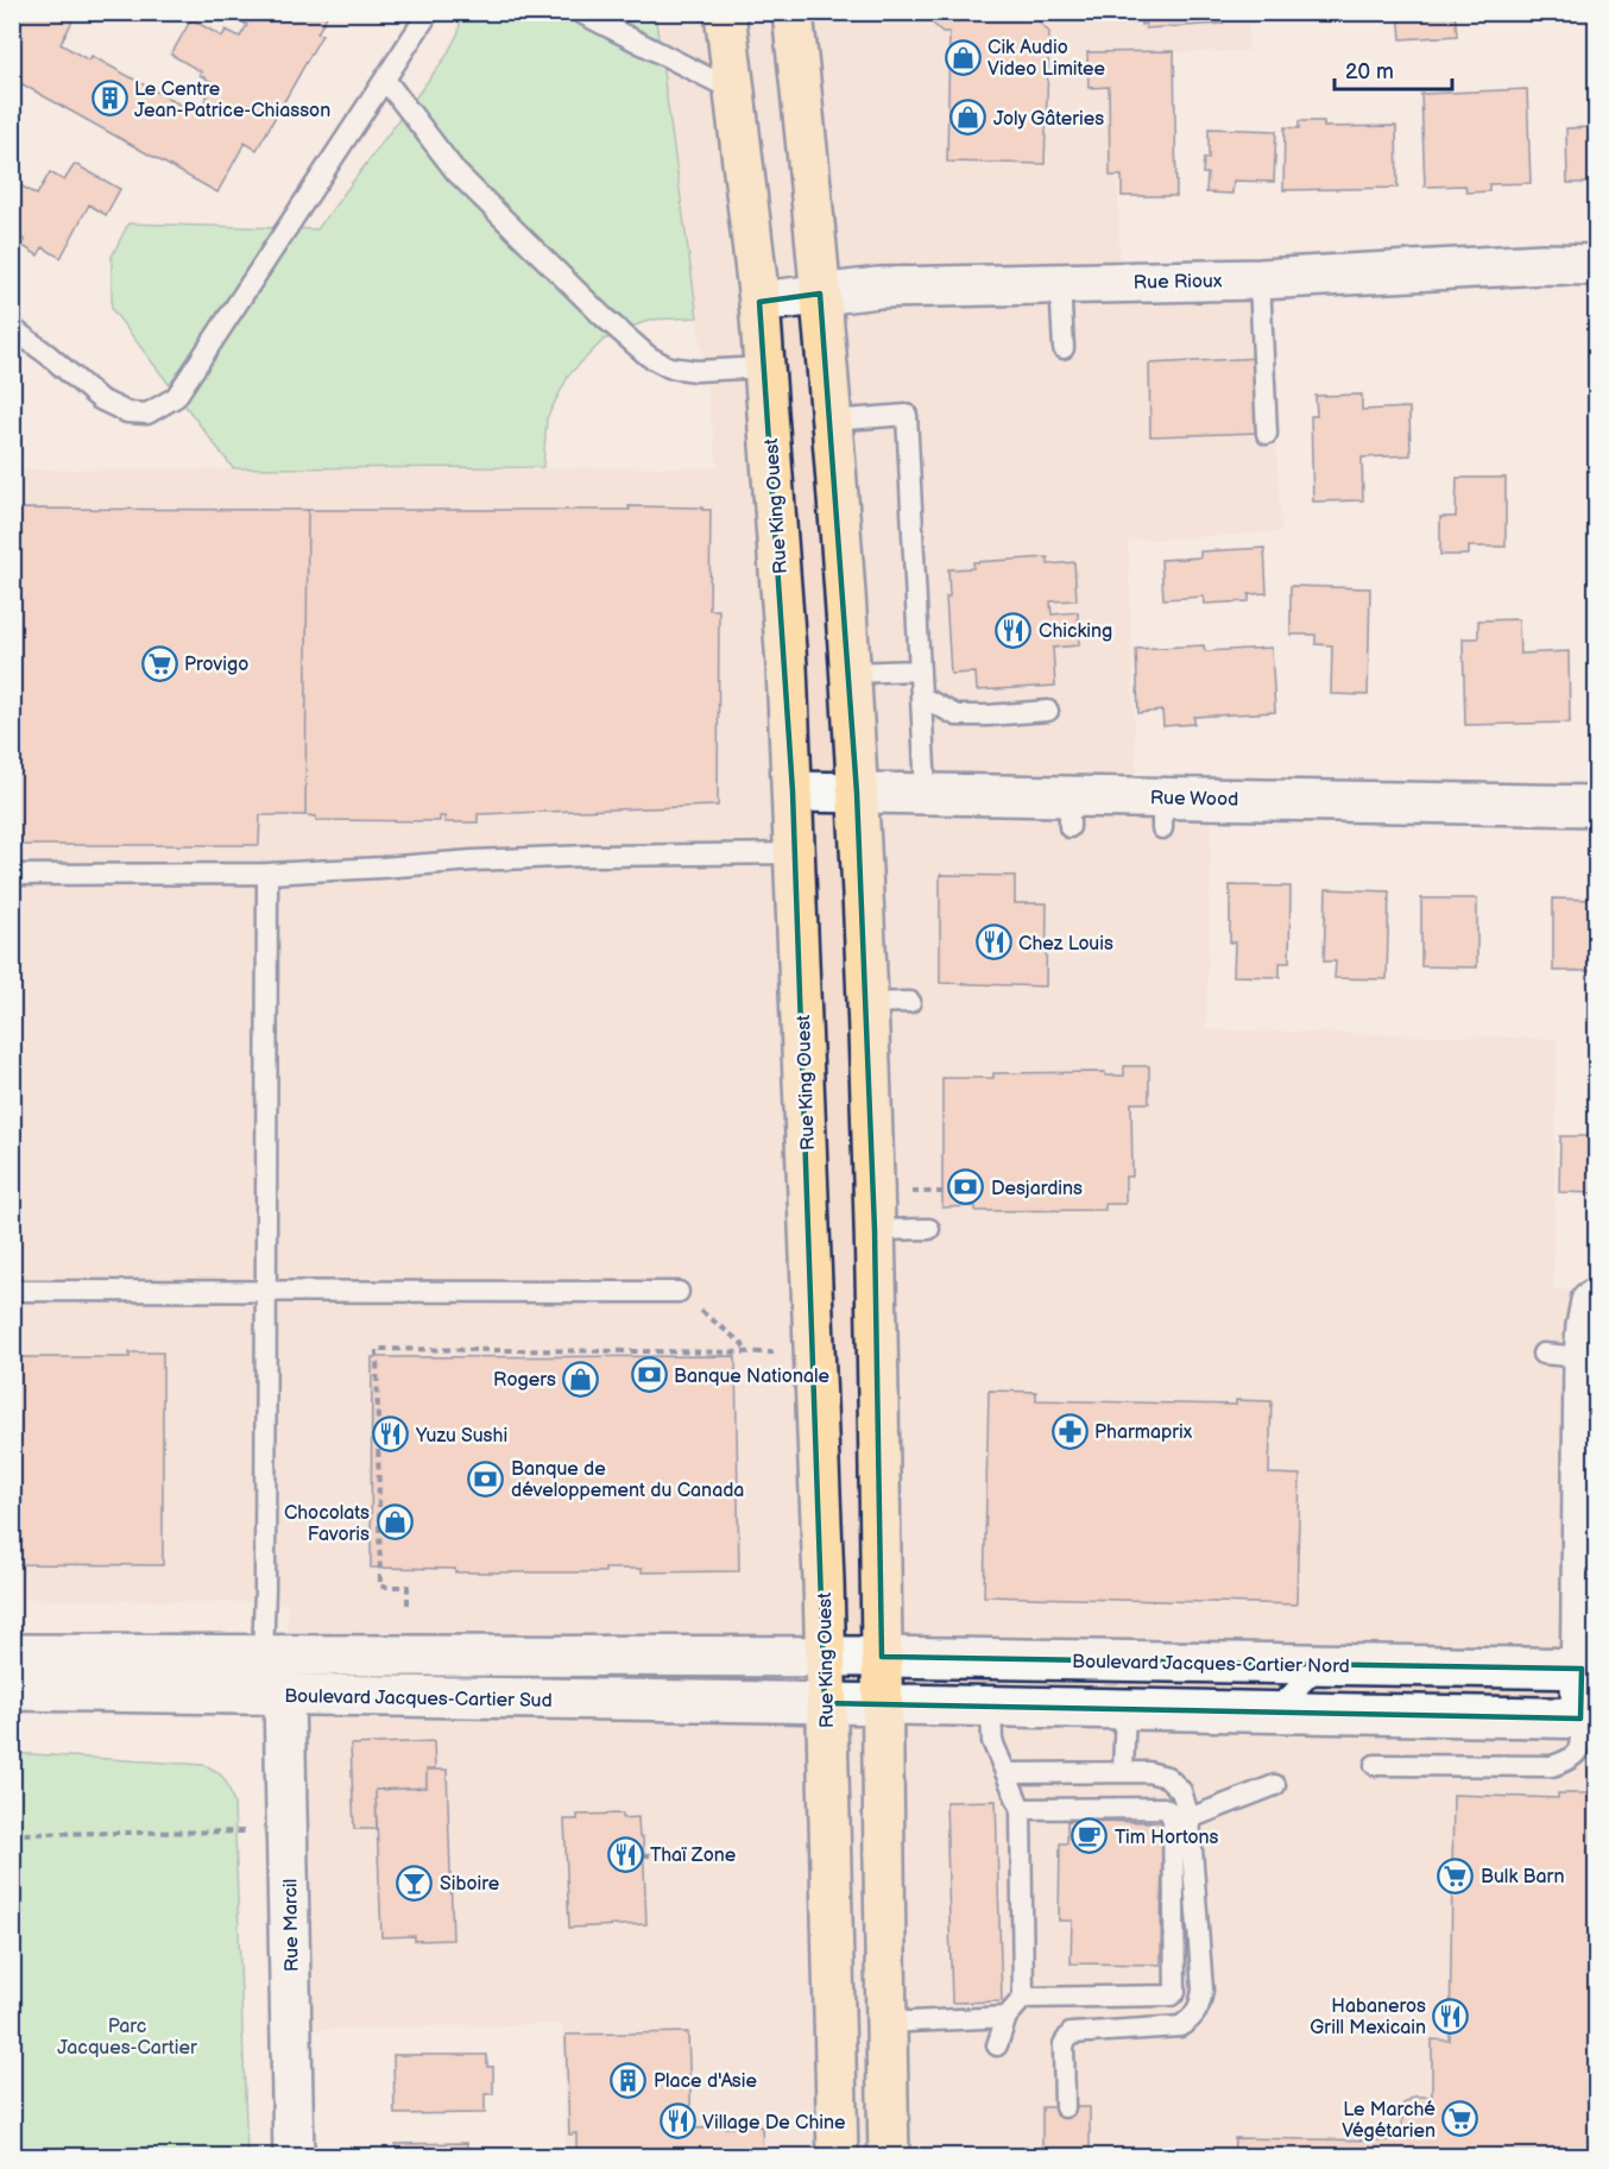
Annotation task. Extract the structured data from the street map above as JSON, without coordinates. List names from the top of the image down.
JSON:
{
  "streets": {
    "main road": [
      "Rue Rioux",
      "Rue King Ouest",
      "Rue Wood",
      "Boulevard Jacques-Cartier Nord",
      "Boulevard Jacques-Cartier Sud",
      "Rue Marcil"
    ]
  },
  "crossings": [
    ["Rue Rioux", "Rue King Ouest"],
    ["Rue King Ouest", "Rue Wood"],
    ["Rue King Ouest", "Boulevard Jacques-Cartier Nord"],
    ["Rue King Ouest", "Boulevard Jacques-Cartier Sud"],
    ["Boulevard Jacques-Cartier Nord", "Boulevard Jacques-Cartier Sud"],
    ["Boulevard Jacques-Cartier Sud", "Rue Marcil"]
  ],
  "parks": ["Parc Jacques-Cartier"],
  "places": {
    "shop": [
      "Cik Audio Video Limitee",
      "Joly Gâteries",
      "Rogers",
      "Chocolats Favoris"
    ],
    "building": ["Le Centre Jean-Patrice-Chiasson", "Place d'Asie"],
    "restaurant": [
      "Chicking",
      "Chez Louis",
      "Yuzu Sushi",
      "Thaï Zone",
      "Habaneros Grill Mexicain",
      "Village De Chine"
    ],
    "supermarket": ["Provigo", "Bulk Barn", "Le Marché Végétarien"],
    "bank": ["Desjardins", "Banque Nationale", "Banque de développement du Canada"],
    "pharmacy": ["Pharmaprix"],
    "cafe": ["Tim Hortons"],
    "bar": ["Siboire"]
  },
  "scale_bar": "20 m"
}
